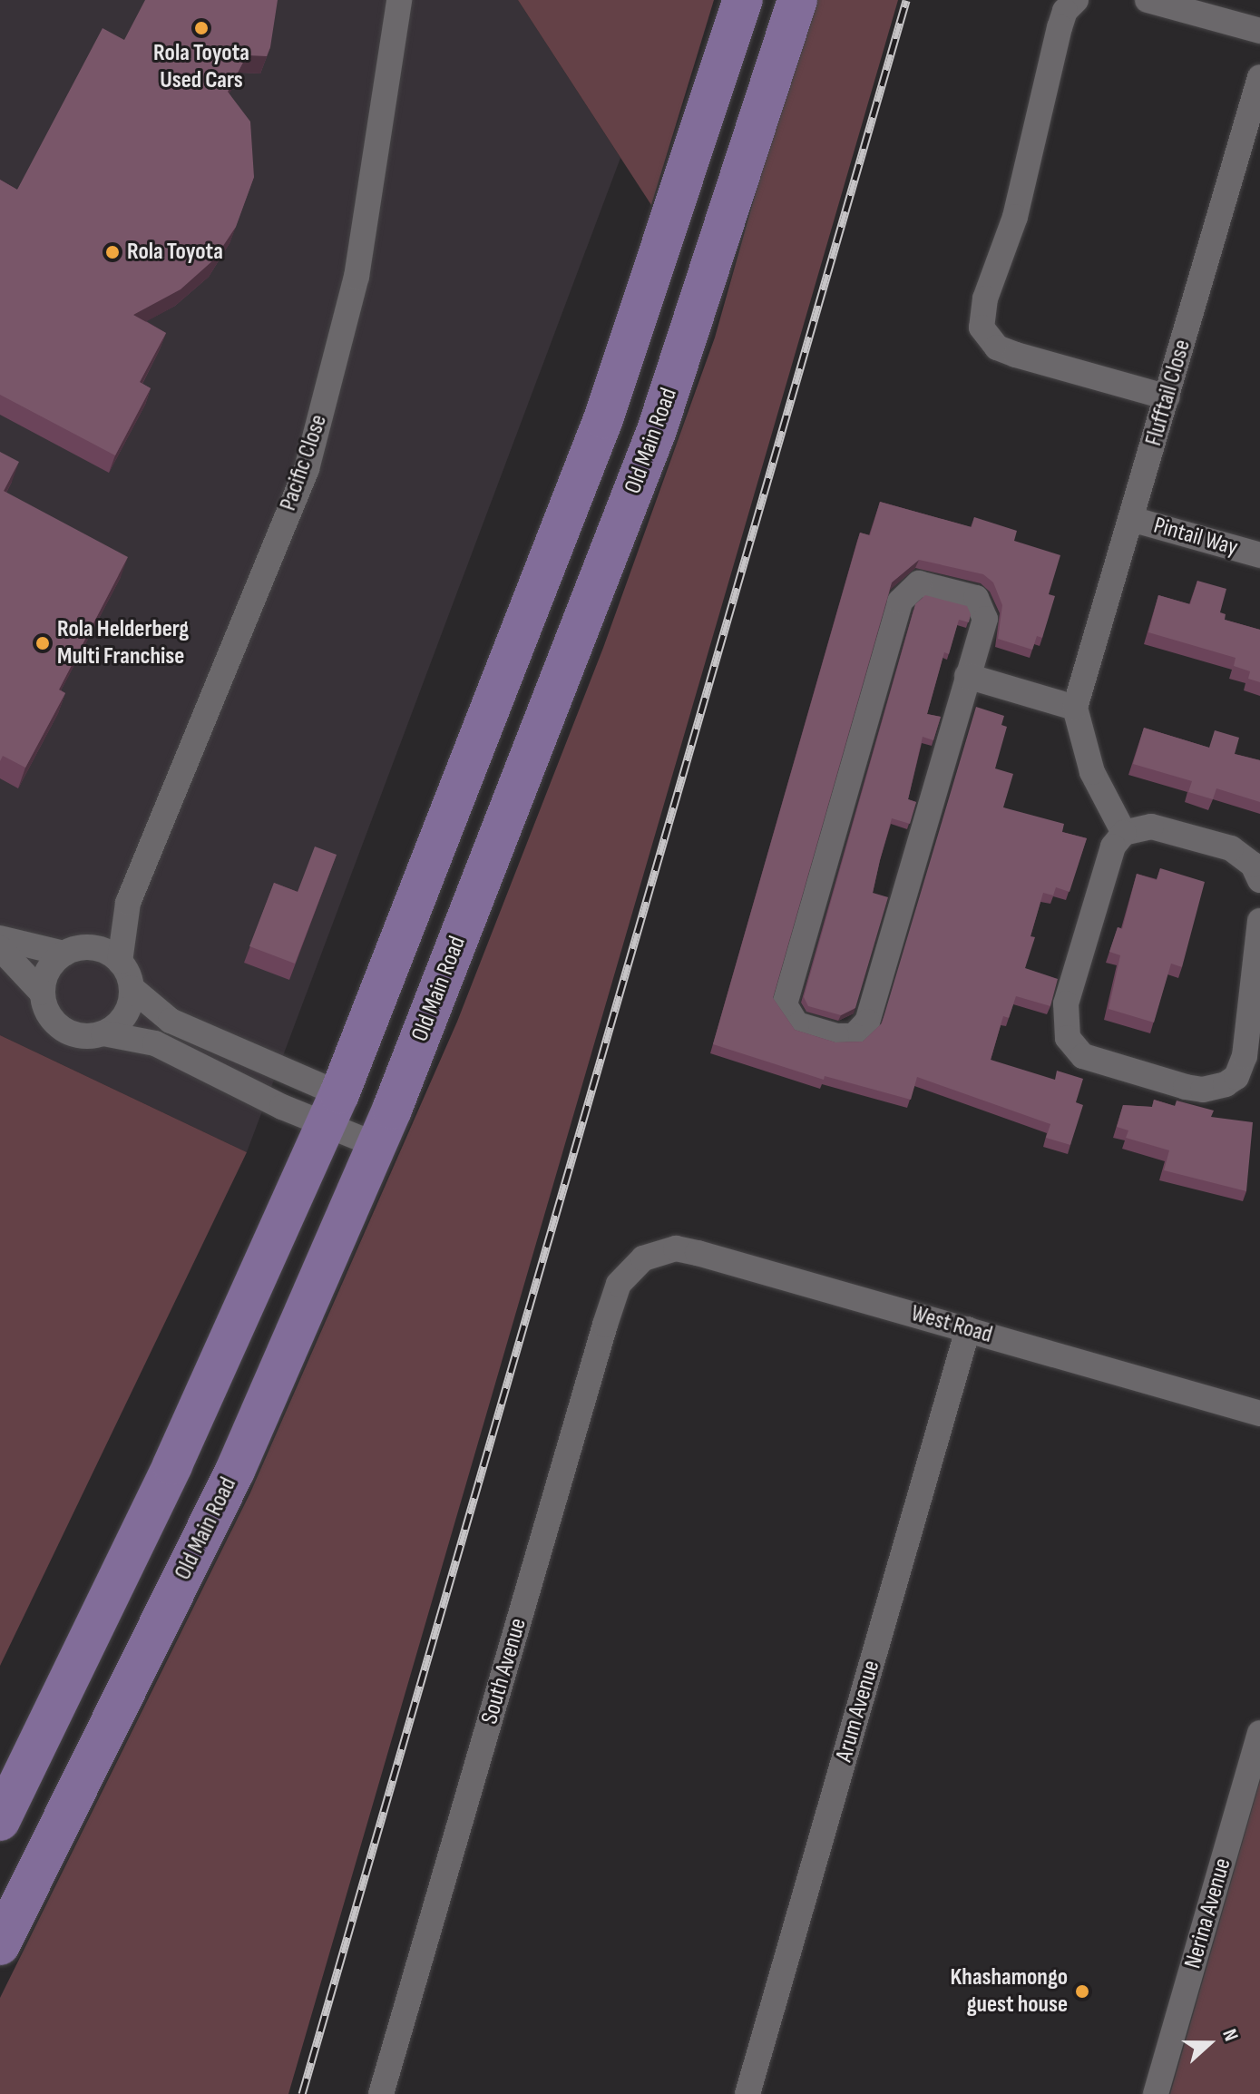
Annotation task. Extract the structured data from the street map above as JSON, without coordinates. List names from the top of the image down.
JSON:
{
  "streets": {
    "main road": ["Old Main Road"],
    "street": [
      "Flufftail Close",
      "Pacific Close",
      "Pintail Way",
      "West Road",
      "South Avenue",
      "Arum Avenue",
      "Nerina Avenue"
    ]
  },
  "crossings": [
    ["Flufftail Close", "Pintail Way"],
    ["West Road", "South Avenue"],
    ["West Road", "Arum Avenue"]
  ],
  "places": [
    "Rola Toyota Used Cars",
    "Rola Toyota",
    "Rola Helderberg Multi Franchise",
    "Khashamongo guest house"
  ],
  "north": "right"
}
